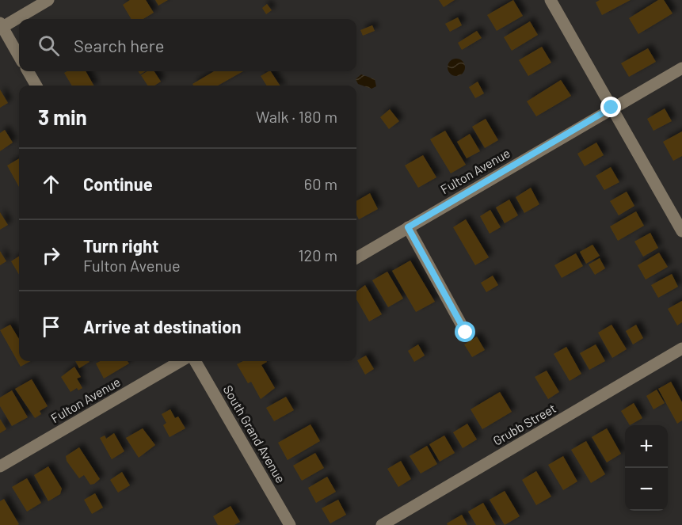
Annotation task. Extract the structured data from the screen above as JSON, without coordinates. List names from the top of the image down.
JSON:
{
  "streets": {
    "street": ["Fulton Avenue", "Grubb Street", "South Grand Avenue"]
  },
  "page": {
    "search": "Search here",
    "heading": ["3 min", "Walk · 180 m"],
    "list": [
      ["Continue", "60 m"],
      ["Turn right", "Fulton Avenue", "120 m"],
      "Arrive at destination"
    ],
    "map_buttons": ["+", "−"]
  }
}
